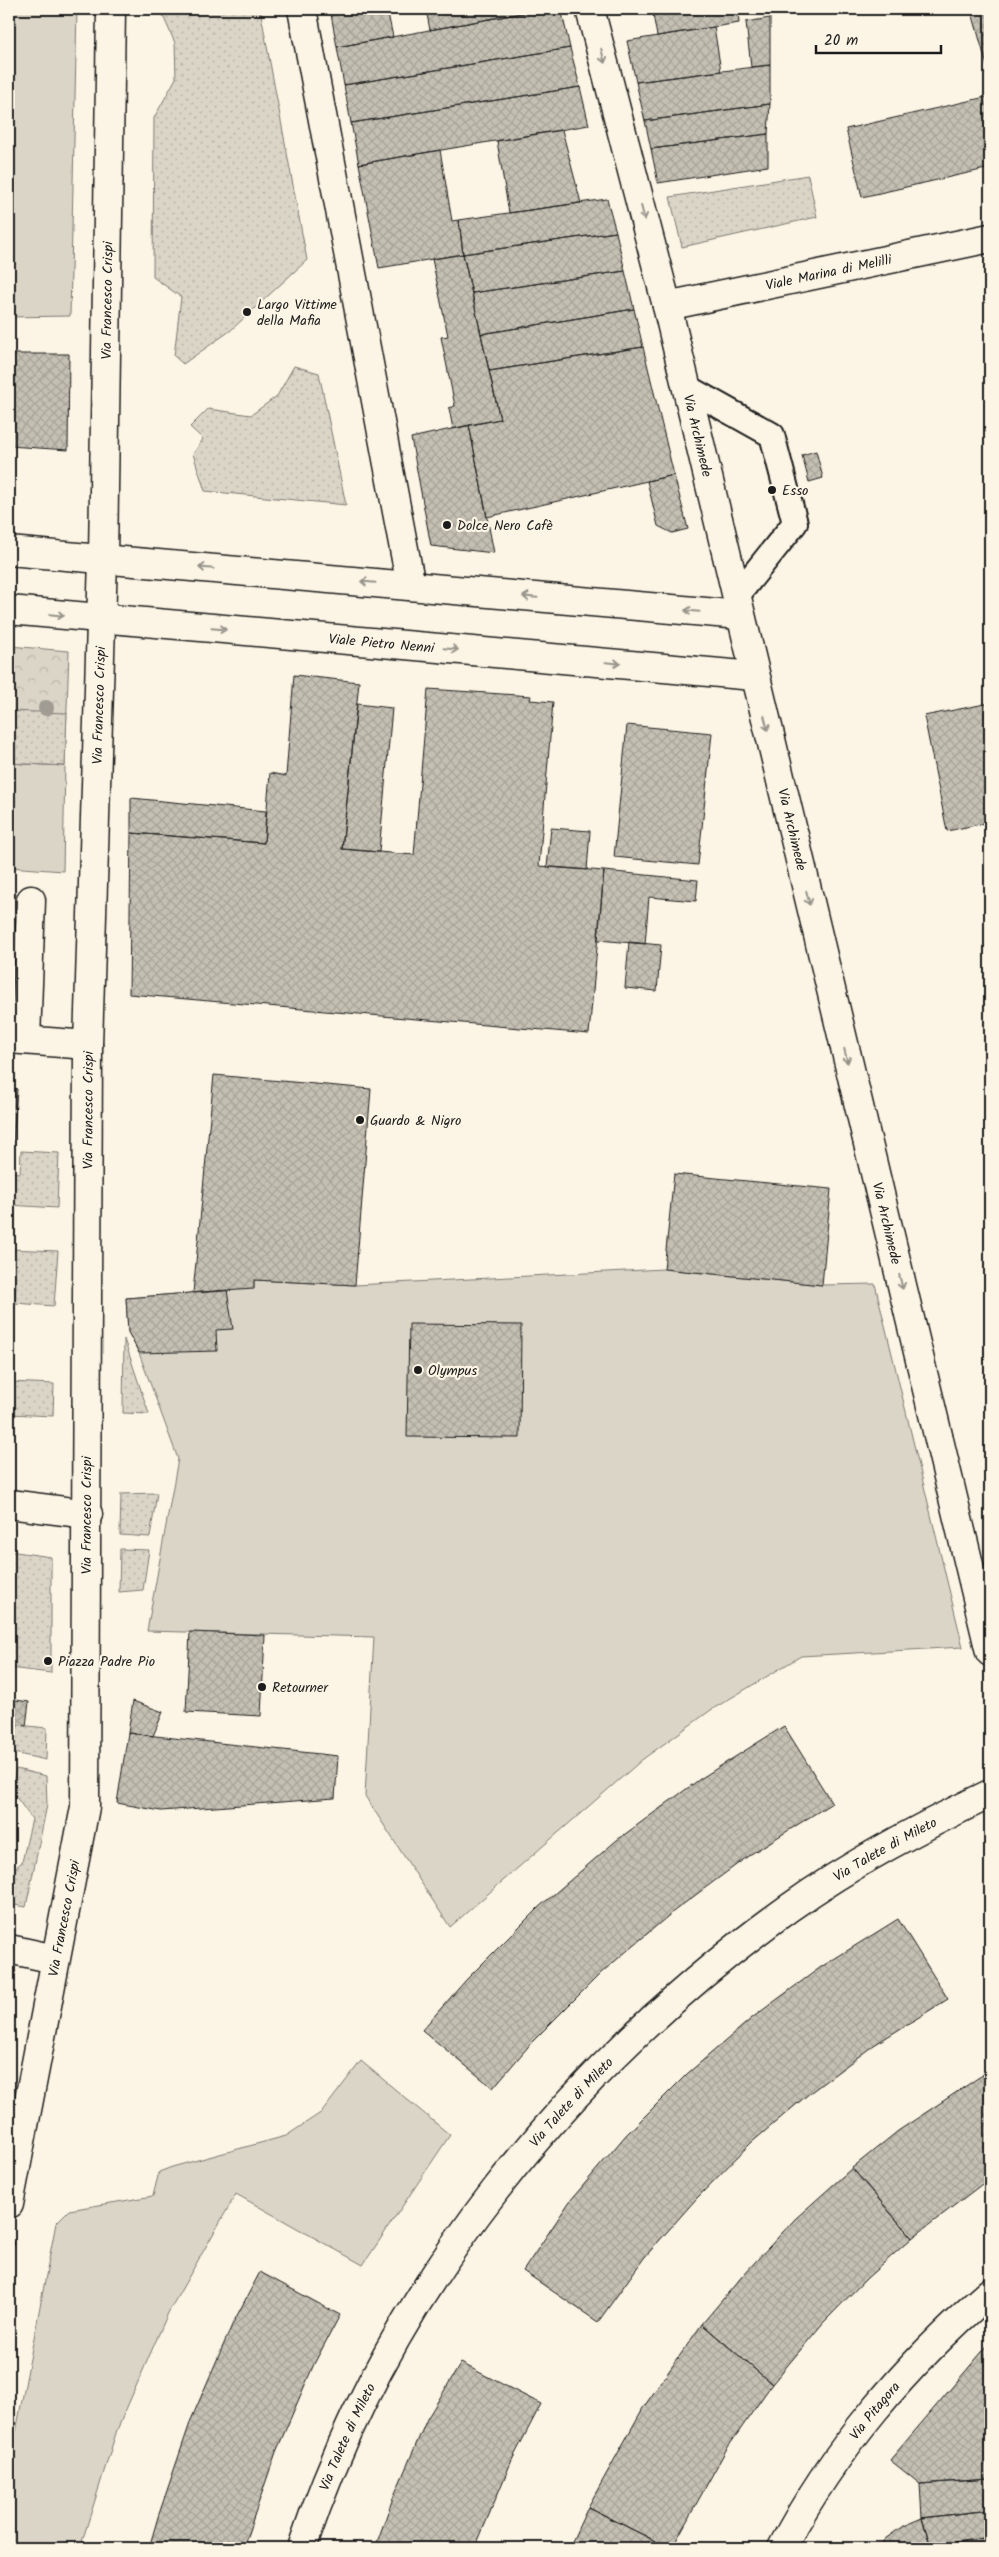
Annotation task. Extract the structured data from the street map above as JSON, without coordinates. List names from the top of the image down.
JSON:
{
  "streets": {
    "street": [
      "Viale Marina di Melilli",
      "Via Francesco Crispi",
      "Via Archimede",
      "Viale Pietro Nenni",
      "Via Talete di Mileto",
      "Via Pitagora"
    ]
  },
  "crossings": [
    ["Viale Marina di Melilli", "Via Archimede"],
    ["Via Francesco Crispi", "Viale Pietro Nenni"],
    ["Via Archimede", "Viale Pietro Nenni"]
  ],
  "one_way": ["Via Archimede"],
  "places": [
    "Largo Vittime della Mafia",
    "Esso",
    "Dolce Nero Cafè",
    "Guardo & Nigro",
    "Olympus",
    "Piazza Padre Pio",
    "Retourner"
  ],
  "scale_bar": "20 m"
}
